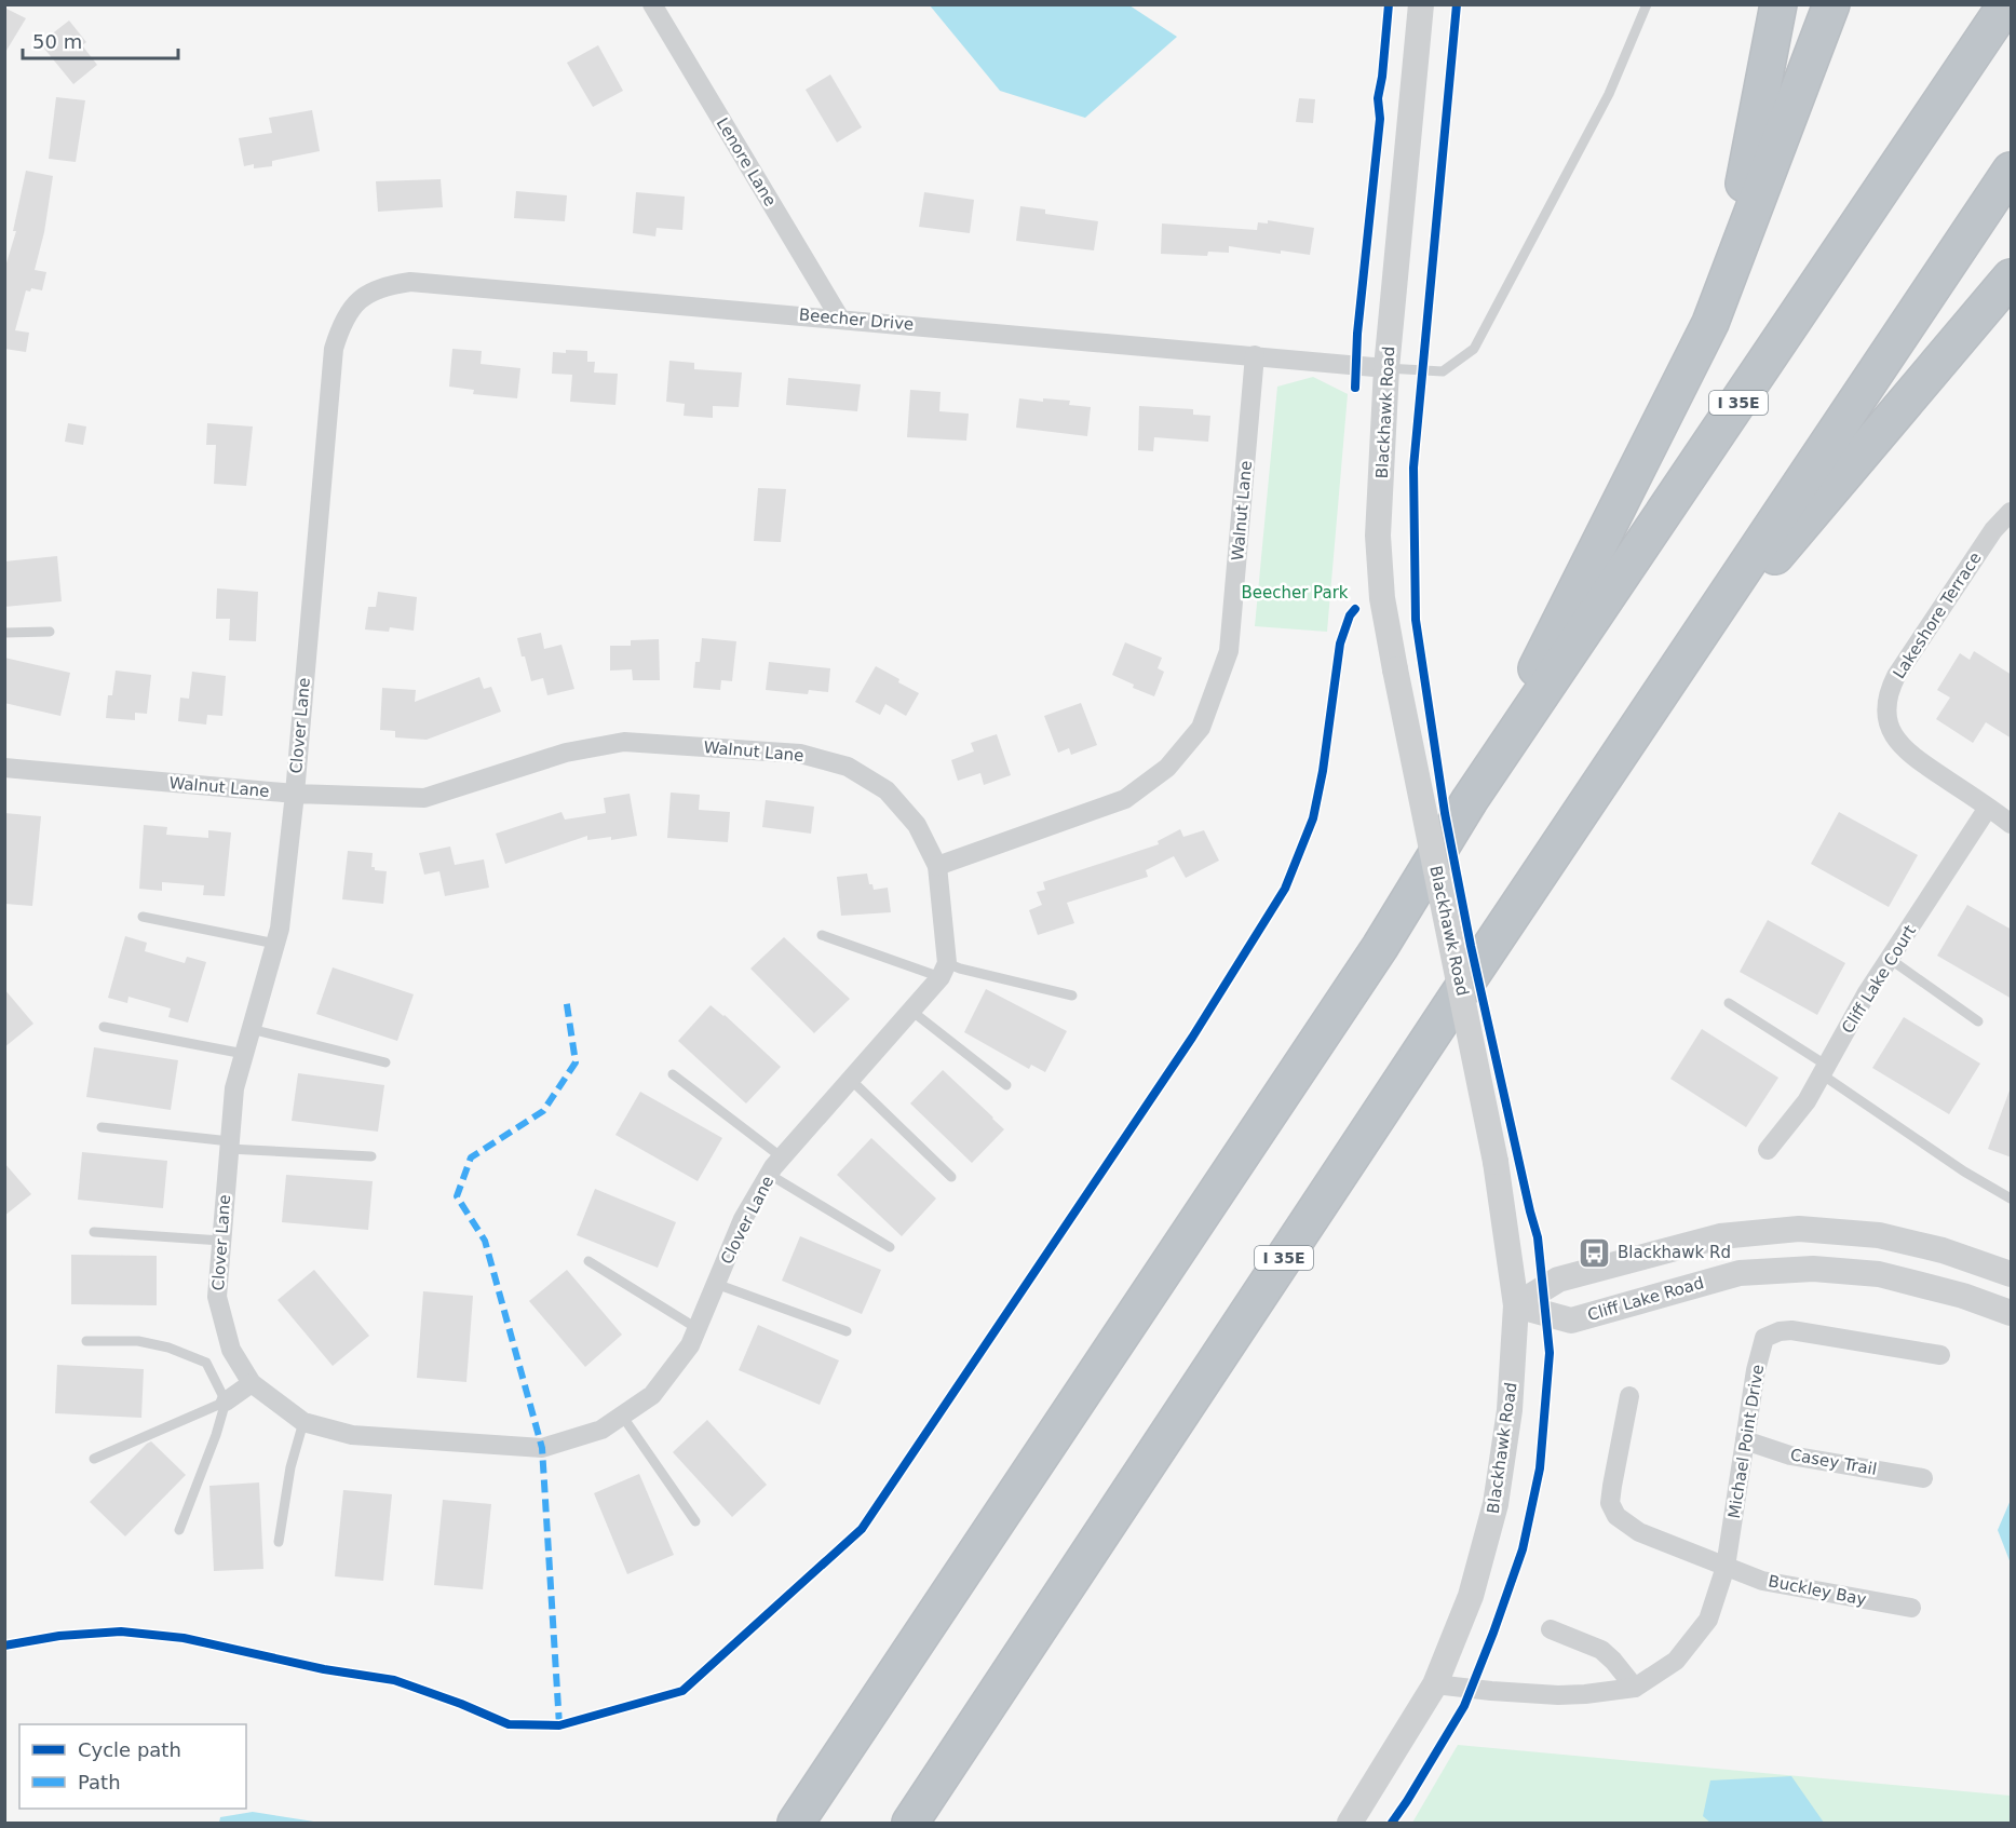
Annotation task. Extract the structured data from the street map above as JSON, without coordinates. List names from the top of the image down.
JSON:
{
  "streets": {
    "highway": ["I 35E"],
    "street": [
      "Lenore Lane",
      "Beecher Drive",
      "Blackhawk Road",
      "Walnut Lane",
      "Lakeshore Terrace",
      "Clover Lane",
      "Cliff Lake Court",
      "Cliff Lake Road",
      "Michael Point Drive",
      "Casey Trail",
      "Buckley Bay"
    ]
  },
  "crossings": [
    ["Lenore Lane", "Beecher Drive"],
    ["Beecher Drive", "Blackhawk Road"],
    ["Beecher Drive", "Walnut Lane"],
    ["Beecher Drive", "Clover Lane"],
    ["Blackhawk Road", "Cliff Lake Road"],
    ["Blackhawk Road", "Michael Point Drive"],
    ["Walnut Lane", "Clover Lane"],
    ["Lakeshore Terrace", "Cliff Lake Court"],
    ["Michael Point Drive", "Casey Trail"],
    ["Michael Point Drive", "Buckley Bay"]
  ],
  "parks": ["Beecher Park"],
  "places": {
    "bus stop": ["Blackhawk Rd"]
  },
  "legend": ["Cycle path", "Path"],
  "scale_bar": "50 m"
}
